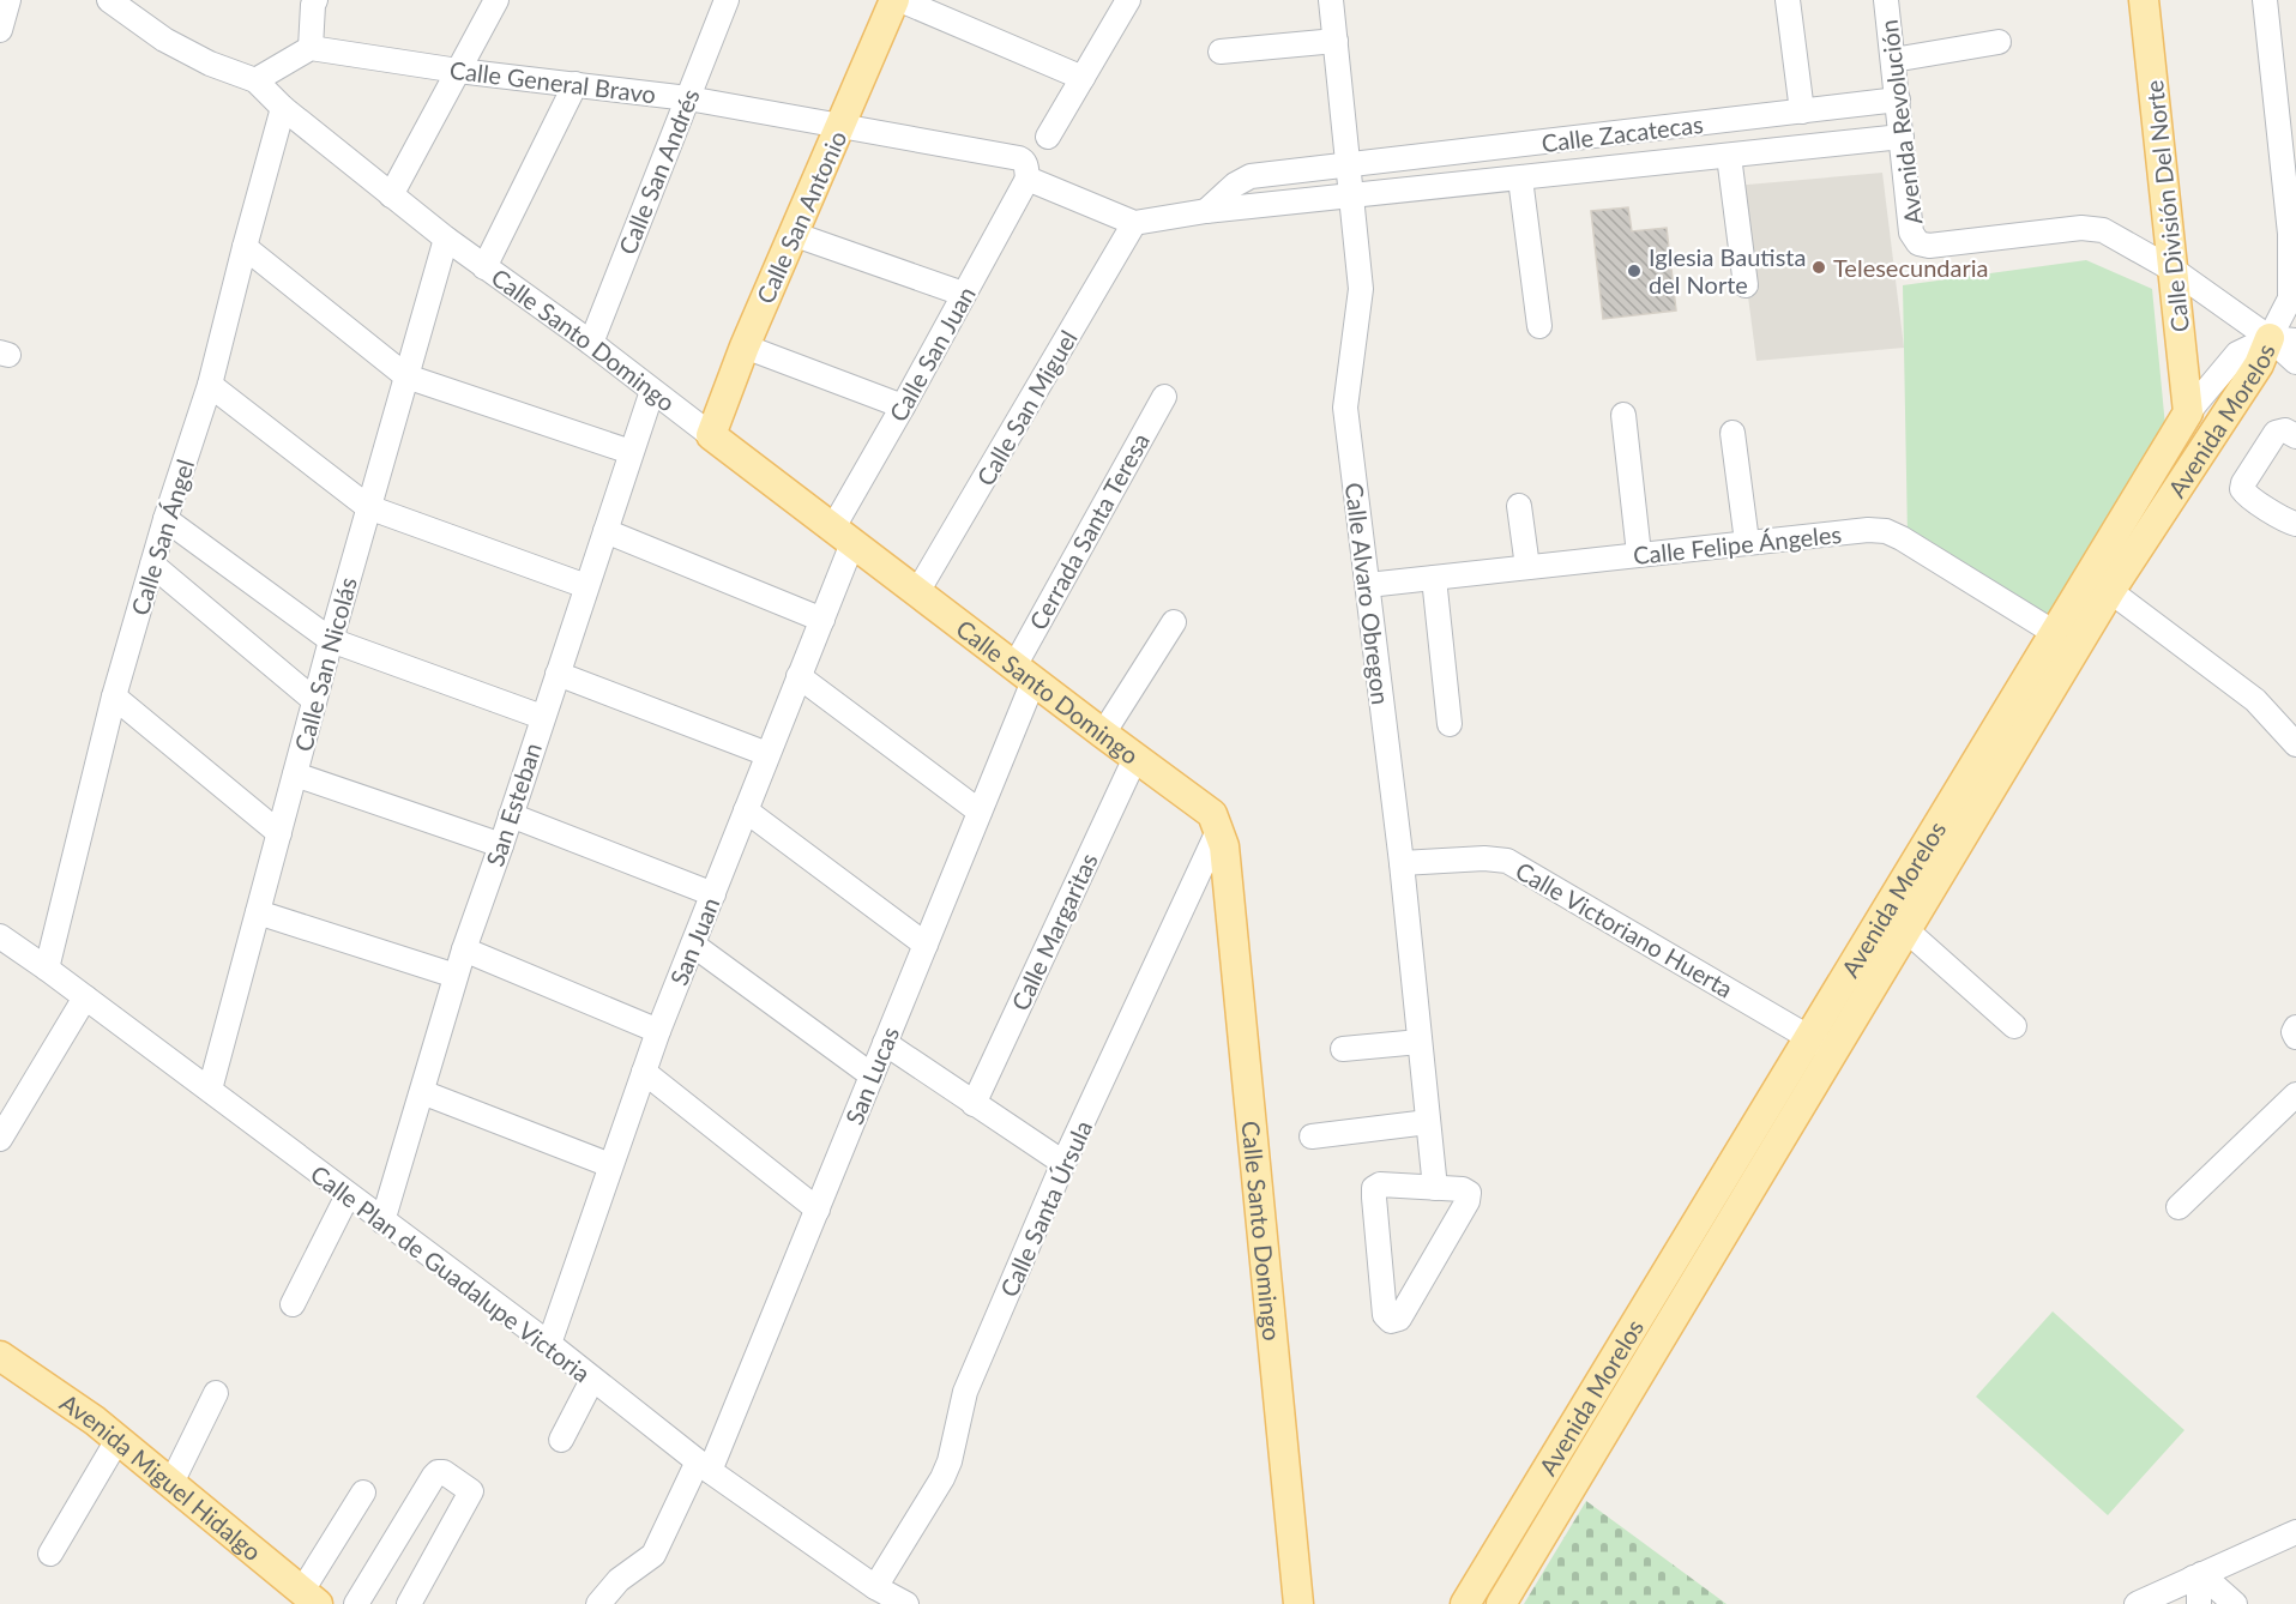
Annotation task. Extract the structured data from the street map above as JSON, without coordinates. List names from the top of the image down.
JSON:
{
  "streets": {
    "main road": [
      "Calle División Del Norte",
      "Calle San Antonio",
      "Calle Santo Domingo",
      "Avenida Morelos",
      "Avenida Miguel Hidalgo"
    ],
    "street": [
      "Calle General Bravo",
      "Avenida Revolución",
      "Calle Zacatecas",
      "Calle San Andrés",
      "Calle San Juan",
      "Calle San Miguel",
      "Cerrada Santa Teresa",
      "Calle San Ángel",
      "Calle Felipe Ángeles",
      "Calle Alvaro Obregon",
      "Calle San Nicolás",
      "San Esteban",
      "Calle Victoriano Huerta",
      "Calle Margaritas",
      "San Juan",
      "San Lucas",
      "Calle Santa Úrsula",
      "Calle Plan de Guadalupe Victoria"
    ]
  },
  "crossings": [
    ["Calle General Bravo", "Calle Zacatecas"],
    ["Calle General Bravo", "Calle San Andrés"],
    ["Calle General Bravo", "Calle San Antonio"],
    ["Calle General Bravo", "Calle San Juan"],
    ["Calle General Bravo", "Calle San Miguel"],
    ["Avenida Revolución", "Calle Zacatecas"],
    ["Avenida Revolución", "Calle División Del Norte"],
    ["Calle Zacatecas", "Calle San Miguel"],
    ["Calle Zacatecas", "Calle Alvaro Obregon"],
    ["Calle San Andrés", "Calle Santo Domingo"],
    ["Calle División Del Norte", "Avenida Morelos"],
    ["Calle San Antonio", "Calle Santo Domingo"],
    ["Calle Santo Domingo", "Calle San Juan"],
    ["Calle Santo Domingo", "Calle San Miguel"],
    ["Calle Santo Domingo", "Cerrada Santa Teresa"],
    ["Calle Santo Domingo", "Calle San Ángel"],
    ["Calle Santo Domingo", "Calle San Nicolás"],
    ["Calle Santo Domingo", "San Esteban"],
    ["Calle Santo Domingo", "Calle Margaritas"],
    ["Calle Santo Domingo", "San Juan"],
    ["Calle Santo Domingo", "San Lucas"],
    ["Calle Santo Domingo", "Calle Santa Úrsula"],
    ["Calle San Juan", "San Juan"],
    ["Avenida Morelos", "Calle Felipe Ángeles"],
    ["Avenida Morelos", "Calle Victoriano Huerta"],
    ["Cerrada Santa Teresa", "San Lucas"],
    ["Calle San Ángel", "Calle Plan de Guadalupe Victoria"],
    ["Calle Felipe Ángeles", "Calle Alvaro Obregon"],
    ["Calle Alvaro Obregon", "Calle Victoriano Huerta"],
    ["Calle San Nicolás", "Calle Plan de Guadalupe Victoria"],
    ["San Esteban", "Calle Plan de Guadalupe Victoria"],
    ["San Juan", "Calle Plan de Guadalupe Victoria"],
    ["San Lucas", "Calle Plan de Guadalupe Victoria"],
    ["Calle Santa Úrsula", "Calle Plan de Guadalupe Victoria"]
  ],
  "places": ["Telesecundaria", "Iglesia Bautista del Norte"]
}
